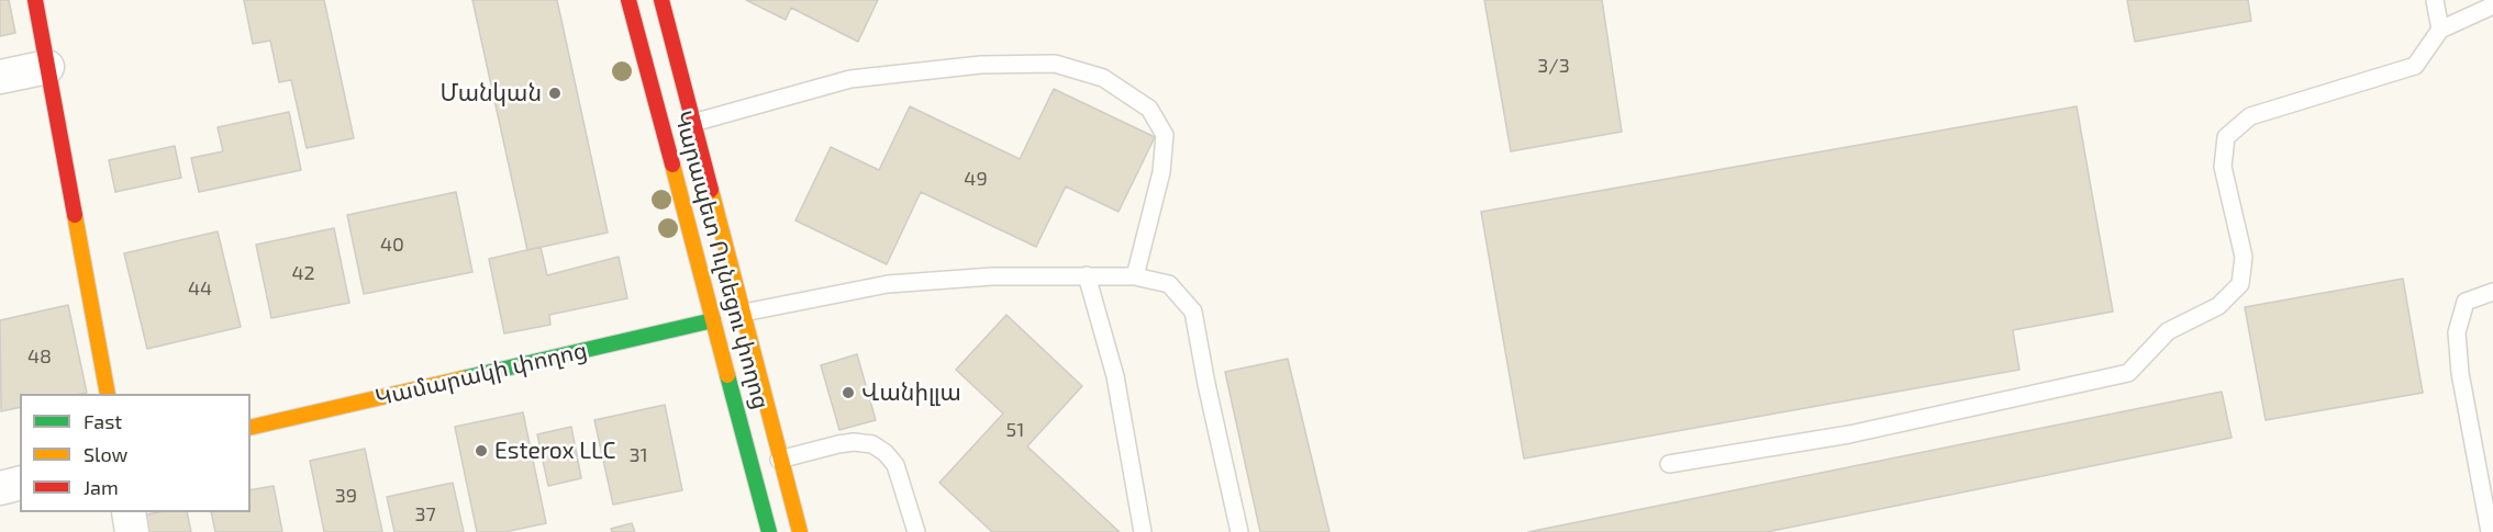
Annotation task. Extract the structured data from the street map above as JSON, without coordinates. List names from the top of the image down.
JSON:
{
  "streets": {
    "street": ["Կարապետ Ուլնեցու փողոց", "Կամարակի փողոց"]
  },
  "crossings": [
    ["Կարապետ Ուլնեցու փողոց", "Կամարակի փողոց"]
  ],
  "places": ["Մանկան", "Վանիլլա", "Esterox LLC"],
  "house_numbers": [
    "3/3",
    "49",
    "40",
    "42",
    "44",
    "48",
    "51",
    "31",
    "39",
    "37"
  ],
  "legend": ["Fast", "Slow", "Jam"]
}
